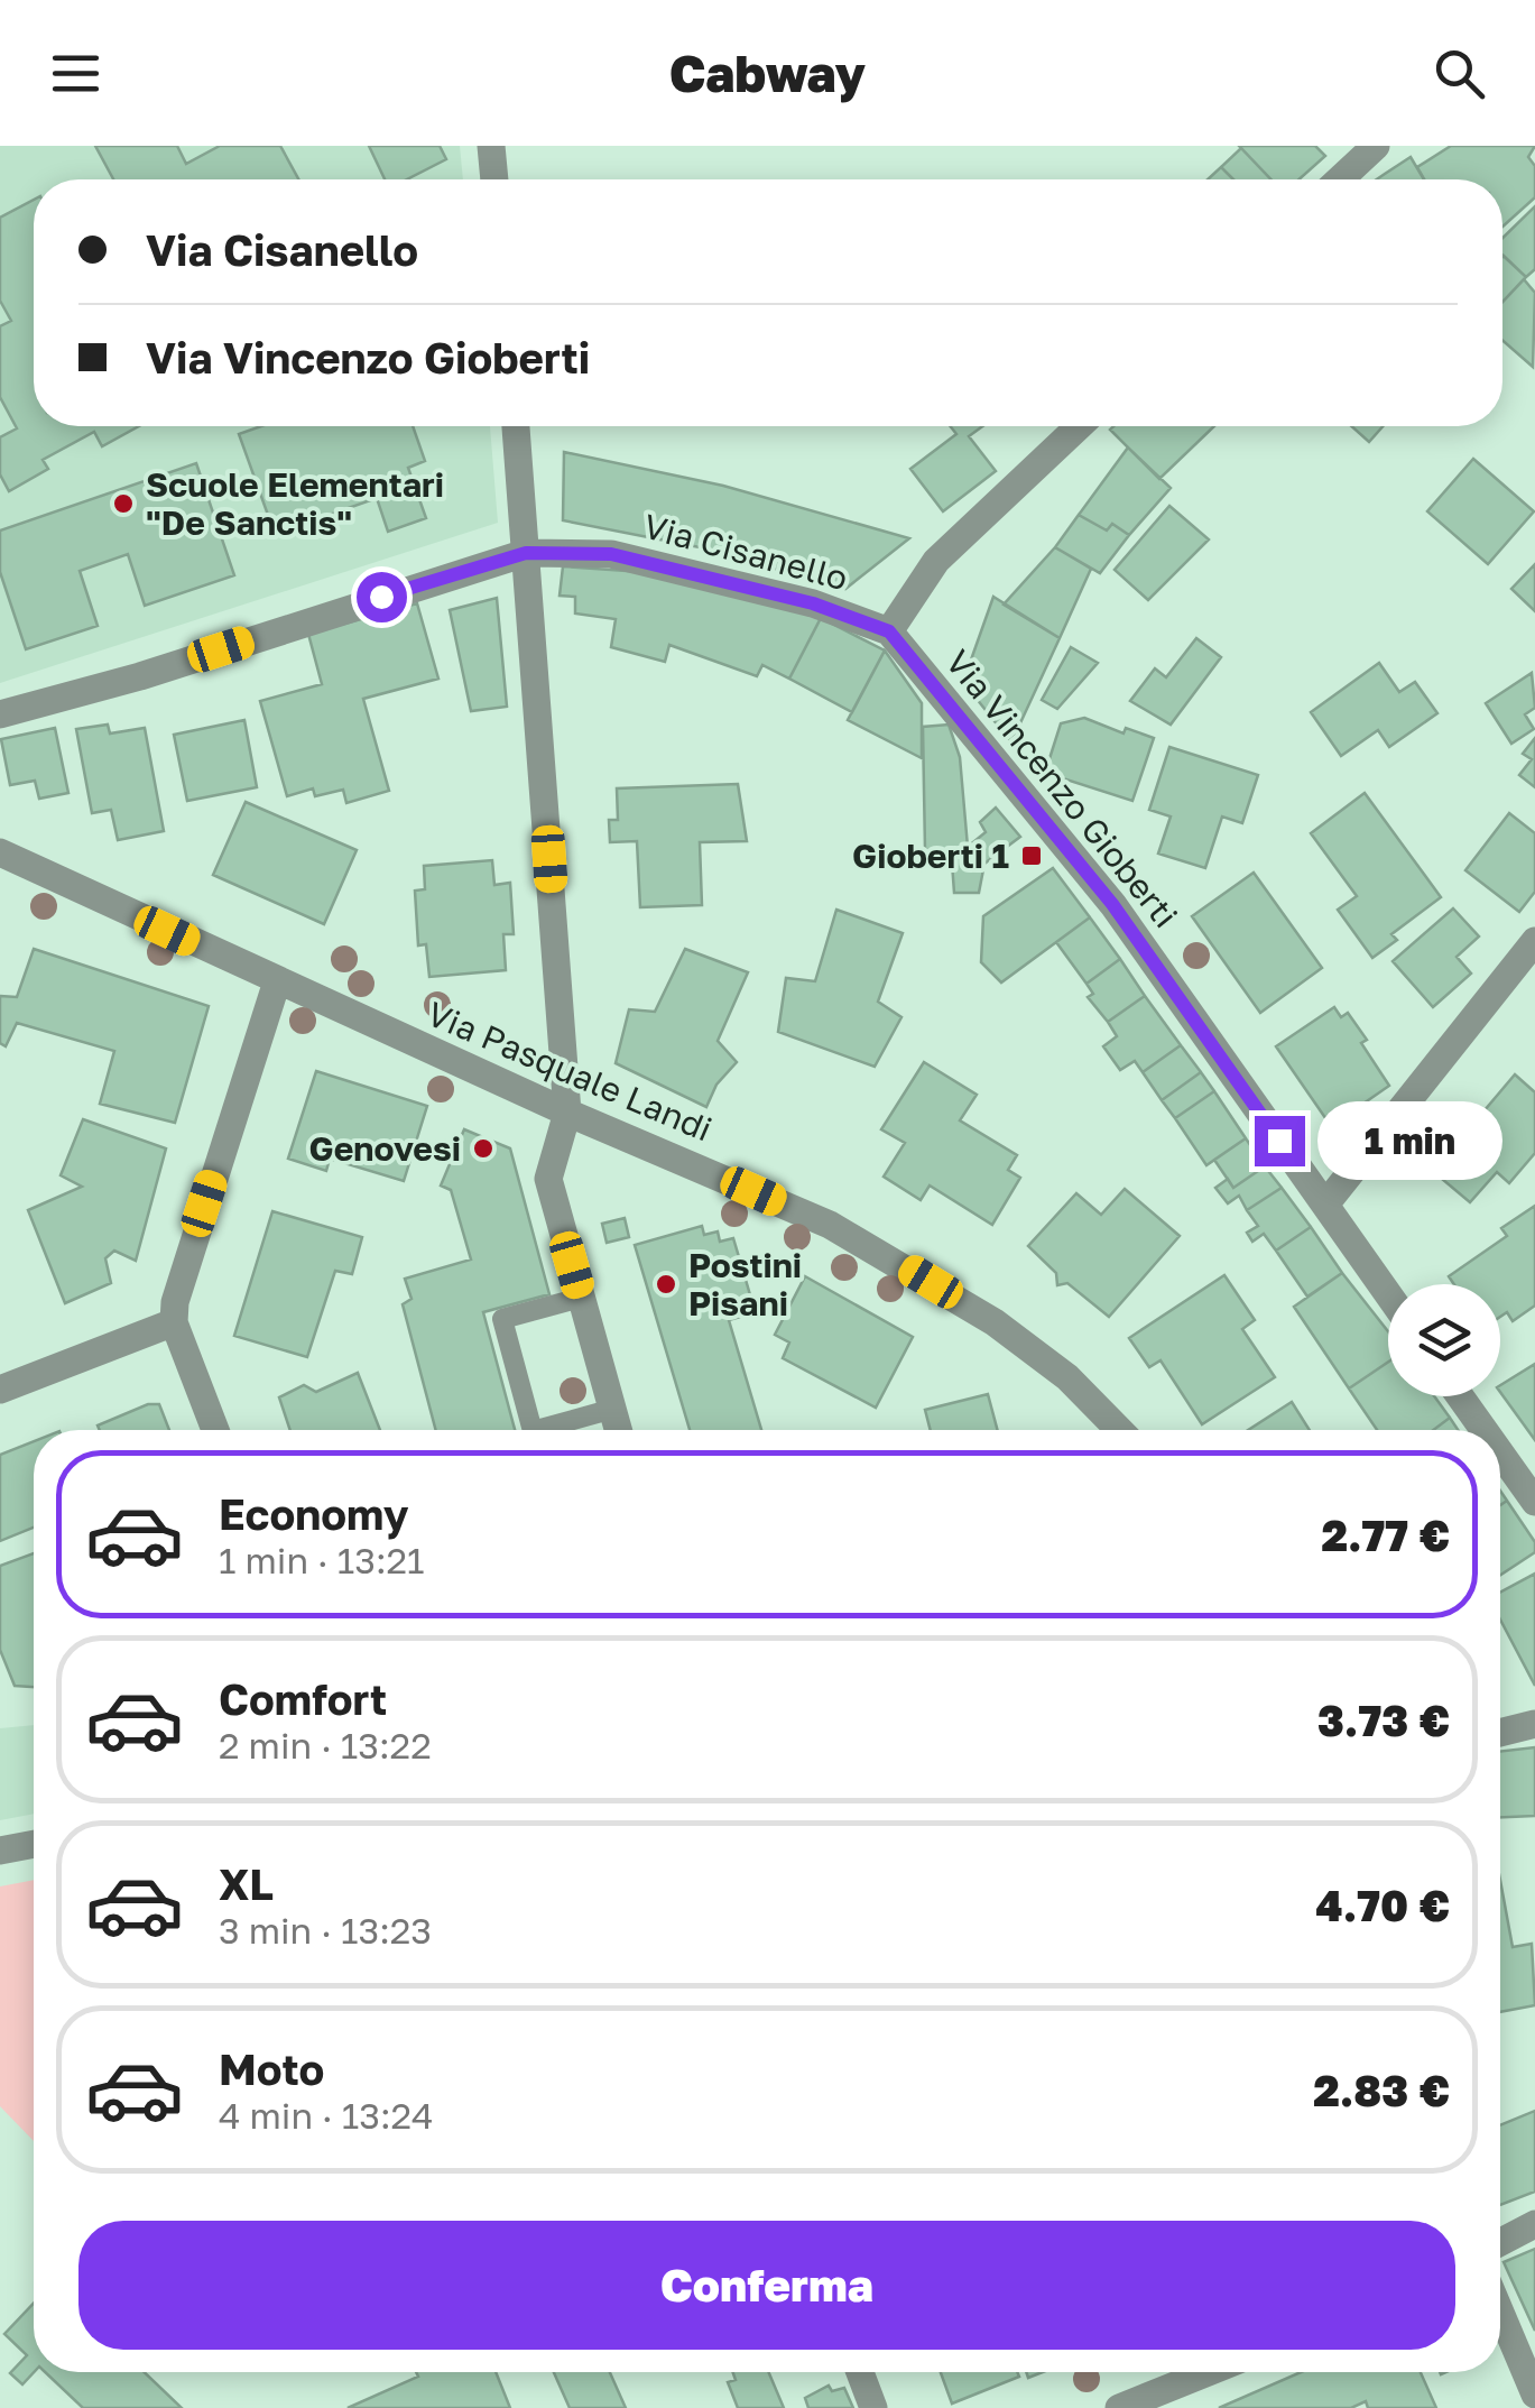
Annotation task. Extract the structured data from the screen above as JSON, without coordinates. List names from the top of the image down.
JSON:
{
  "streets": {
    "street": ["Via Cisanello", "Via Vincenzo Gioberti", "Via Pasquale Landi"]
  },
  "crossings": [
    ["Via Cisanello", "Via Vincenzo Gioberti"]
  ],
  "places": {
    "other": ["Scuole Elementari \"De Sanctis\"", "Genovesi", "Postini Pisani"],
    "transit": ["Gioberti 1"]
  },
  "page": {
    "header": "Cabway",
    "banner": ["Via Cisanello", "Via Vincenzo Gioberti"],
    "bubble": "1 min",
    "list": [
      {
        "name": "Economy",
        "note": "1 min · 13:21",
        "value": "2.77 €"
      },
      {
        "name": "Comfort",
        "note": "2 min · 13:22",
        "value": "3.73 €"
      },
      {
        "name": "XL",
        "note": "3 min · 13:23",
        "value": "4.70 €"
      },
      {
        "name": "Moto",
        "note": "4 min · 13:24",
        "value": "2.83 €"
      }
    ],
    "buttons": "Conferma"
  }
}
